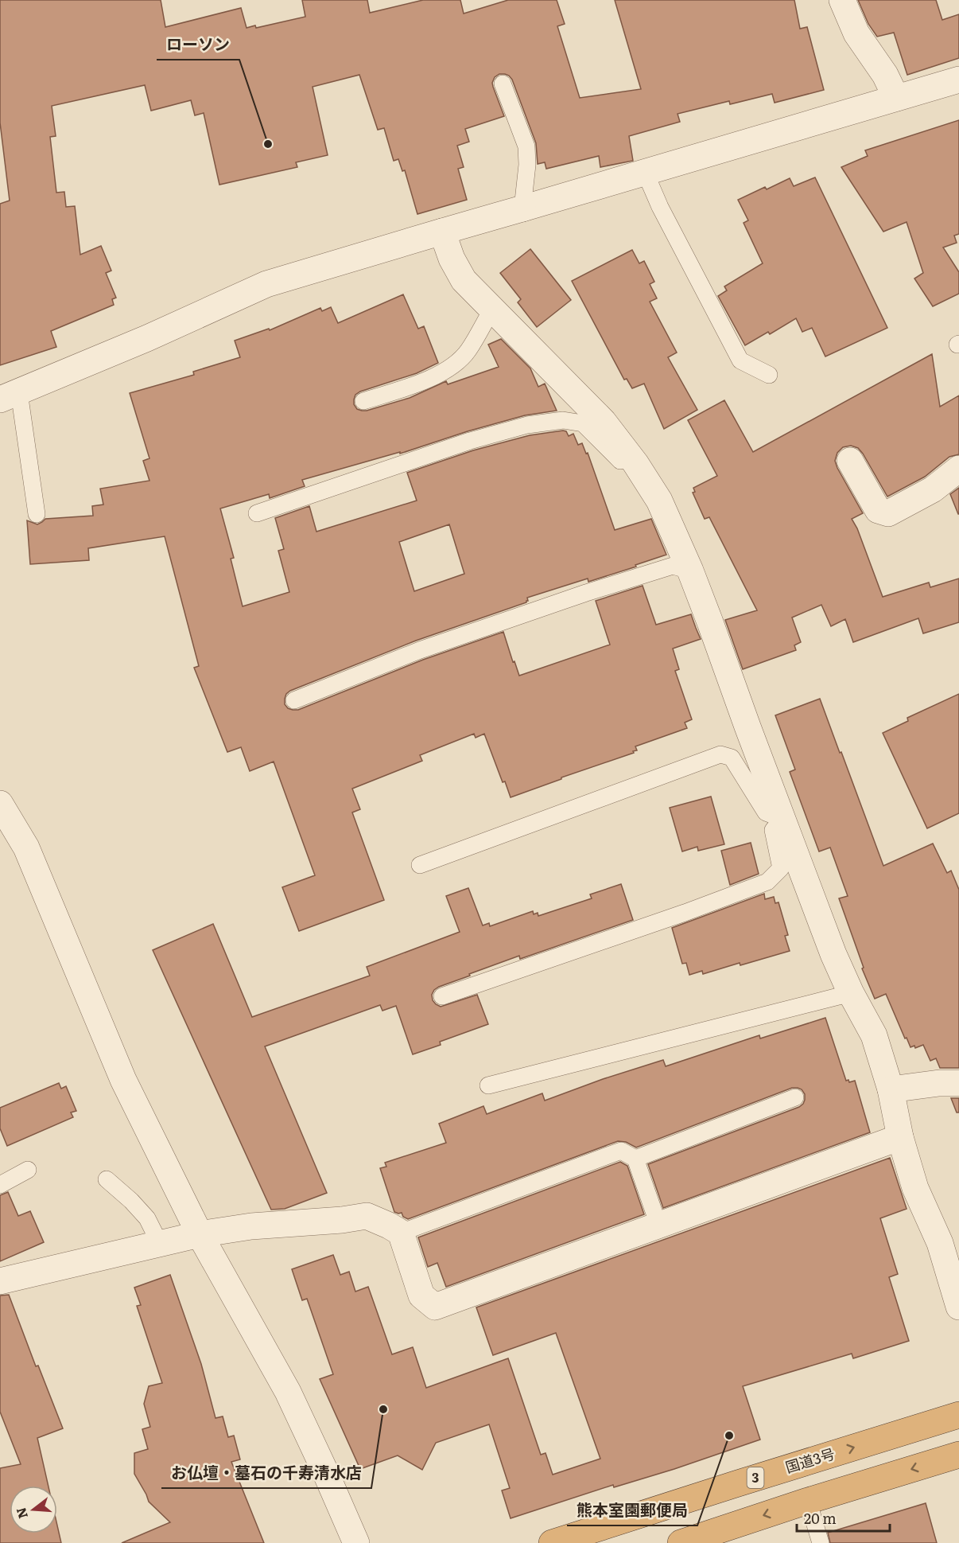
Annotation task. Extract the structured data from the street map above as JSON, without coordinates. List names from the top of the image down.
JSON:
{
  "streets": {
    "highway": ["国道3号", "3"]
  },
  "places": ["ローソン", "お仏壇・墓石の千寿清水店", "熊本室園郵便局"],
  "scale_bar": "20 m",
  "north": "left"
}
